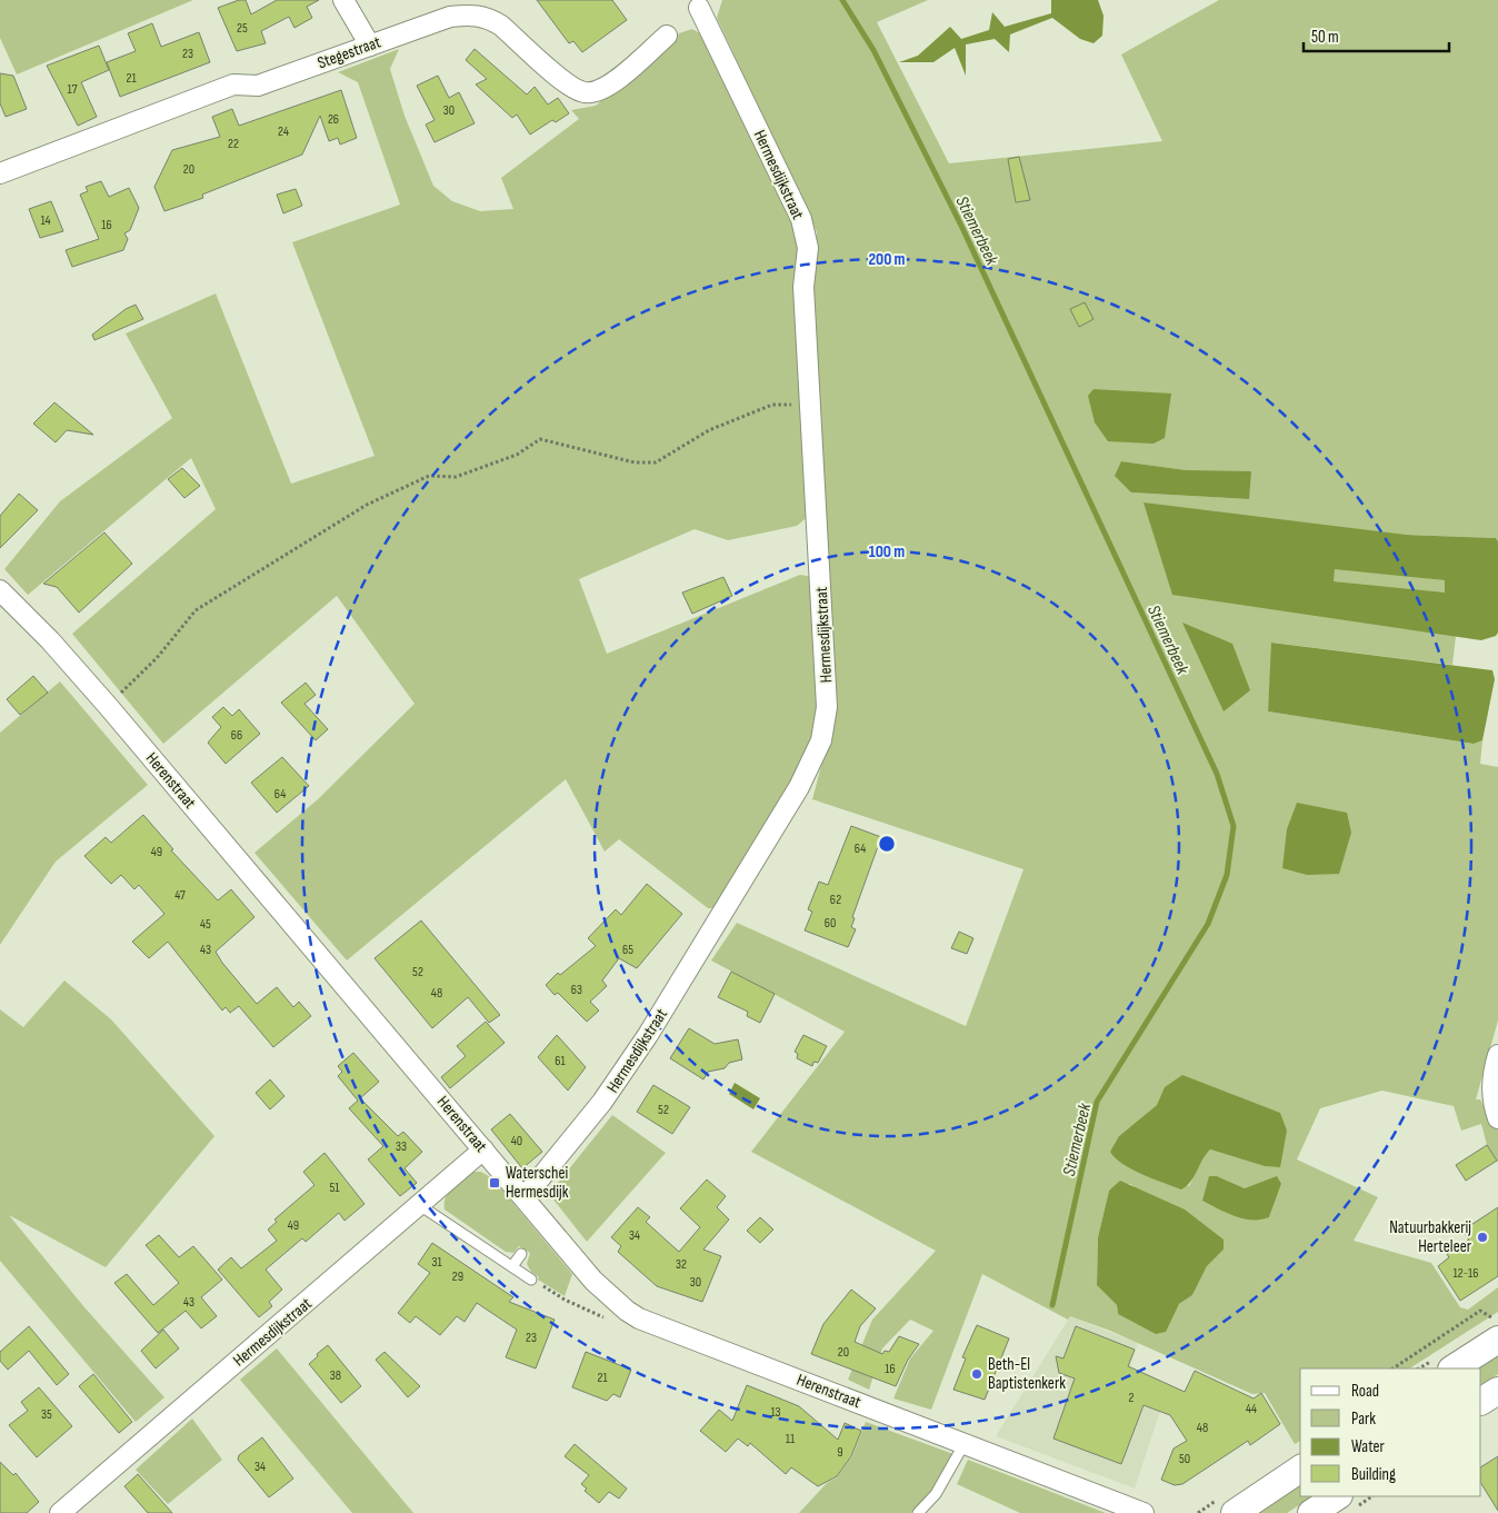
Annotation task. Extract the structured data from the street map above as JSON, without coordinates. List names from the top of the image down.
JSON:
{
  "streets": {
    "street": ["Stegestraat", "Hermesdijkstraat", "Herenstraat"]
  },
  "crossings": [
    ["Hermesdijkstraat", "Herenstraat"]
  ],
  "water": ["Stiemerbeek"],
  "places": {
    "transit": ["Waterschei Hermesdijk"],
    "other": ["Natuurbakkerij Herteleer", "Beth-El Baptistenkerk"]
  },
  "house_numbers": [
    "25",
    "23",
    "21",
    "17",
    "30",
    "26",
    "24",
    "22",
    "20",
    "14",
    "16",
    "66",
    "64",
    "64",
    "49",
    "47",
    "62",
    "60",
    "45",
    "43",
    "65",
    "52",
    "63",
    "48",
    "61",
    "52",
    "40",
    "33",
    "51",
    "49",
    "34",
    "31",
    "32",
    "12-16",
    "29",
    "30",
    "43",
    "23",
    "20",
    "16",
    "38",
    "21",
    "2",
    "44",
    "13",
    "35",
    "48",
    "11",
    "9",
    "50",
    "34"
  ],
  "legend": [
    "Road",
    "Park",
    "Water",
    "Building"
  ],
  "scale_bar": "50 m",
  "rings": ["200 m", "100 m"]
}
